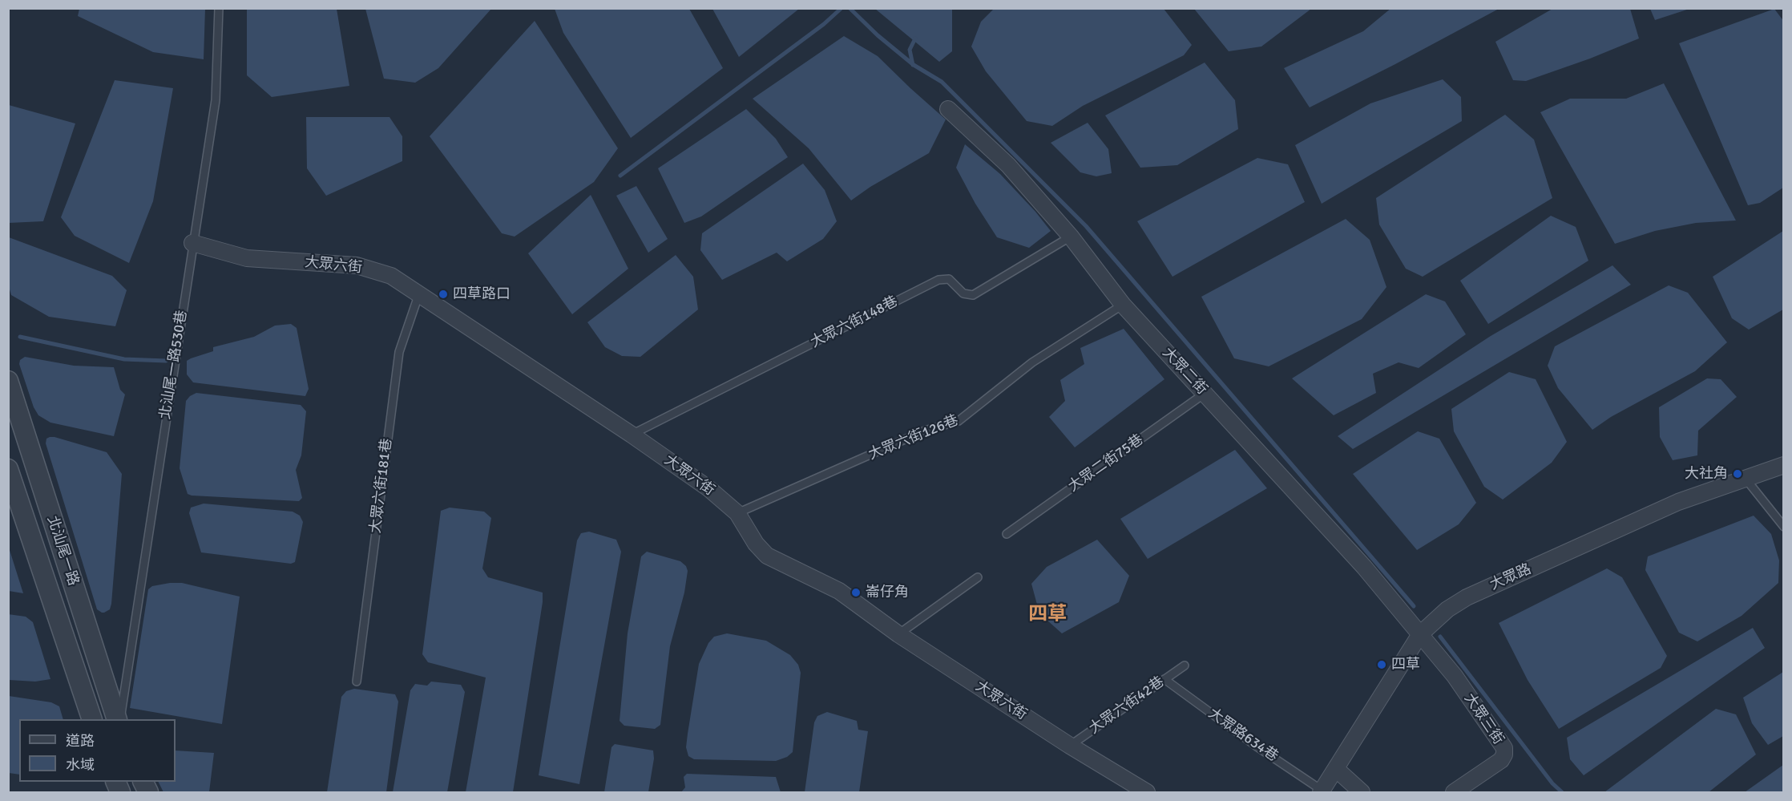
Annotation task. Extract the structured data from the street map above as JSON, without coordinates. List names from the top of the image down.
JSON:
{
  "streets": {
    "street": [
      "大眾六街",
      "大眾二街",
      "北汕尾一路",
      "大眾路",
      "大眾三街"
    ],
    "lane": [
      "大眾六街148巷",
      "北汕尾一路530巷",
      "大眾六街126巷",
      "大眾二街75巷",
      "大眾六街181巷",
      "大眾六街42巷",
      "大眾路634巷"
    ]
  },
  "crossings": [
    ["大眾六街", "大眾六街148巷"],
    ["大眾六街", "北汕尾一路530巷"],
    ["大眾六街", "大眾六街126巷"],
    ["大眾六街", "大眾六街181巷"],
    ["大眾六街", "大眾六街42巷"],
    ["大眾六街148巷", "大眾二街"],
    ["大眾二街", "大眾六街126巷"],
    ["大眾二街", "大眾二街75巷"],
    ["大眾二街", "大眾路"],
    ["大眾二街", "大眾三街"],
    ["大眾路", "大眾三街"],
    ["大眾路", "大眾路634巷"],
    ["大眾六街42巷", "大眾路634巷"]
  ],
  "districts": ["四草"],
  "places": [
    "四草路口",
    "大社角",
    "崙仔角",
    "四草"
  ],
  "legend": ["道路", "水域"]
}
